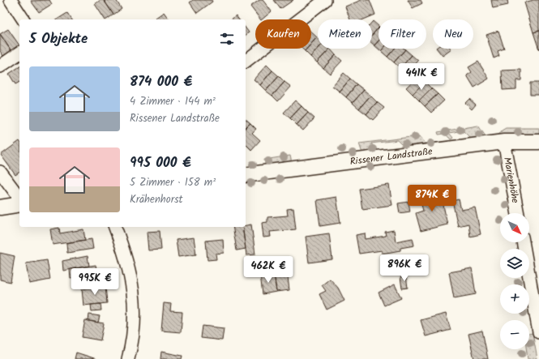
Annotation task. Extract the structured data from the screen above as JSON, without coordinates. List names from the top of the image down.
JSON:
{
  "streets": {
    "main road": ["Rissener Landstraße"],
    "street": ["Marienhöhe"]
  },
  "crossings": [
    ["Rissener Landstraße", "Marienhöhe"]
  ],
  "north": "bottom right",
  "page": {
    "chip": [
      "Kaufen",
      "Mieten",
      "Filter",
      "Neu"
    ],
    "heading": "5 Objekte",
    "list": [
      {
        "name": "874 000 €",
        "note": "4 Zimmer · 144 m² · Rissener Landstraße"
      },
      {
        "name": "995 000 €",
        "note": "5 Zimmer · 158 m² · Krähenhorst"
      }
    ],
    "price": [
      "441K €",
      "874K €",
      "896K €",
      "462K €",
      "995K €"
    ],
    "map_buttons": ["+", "−"]
  }
}
